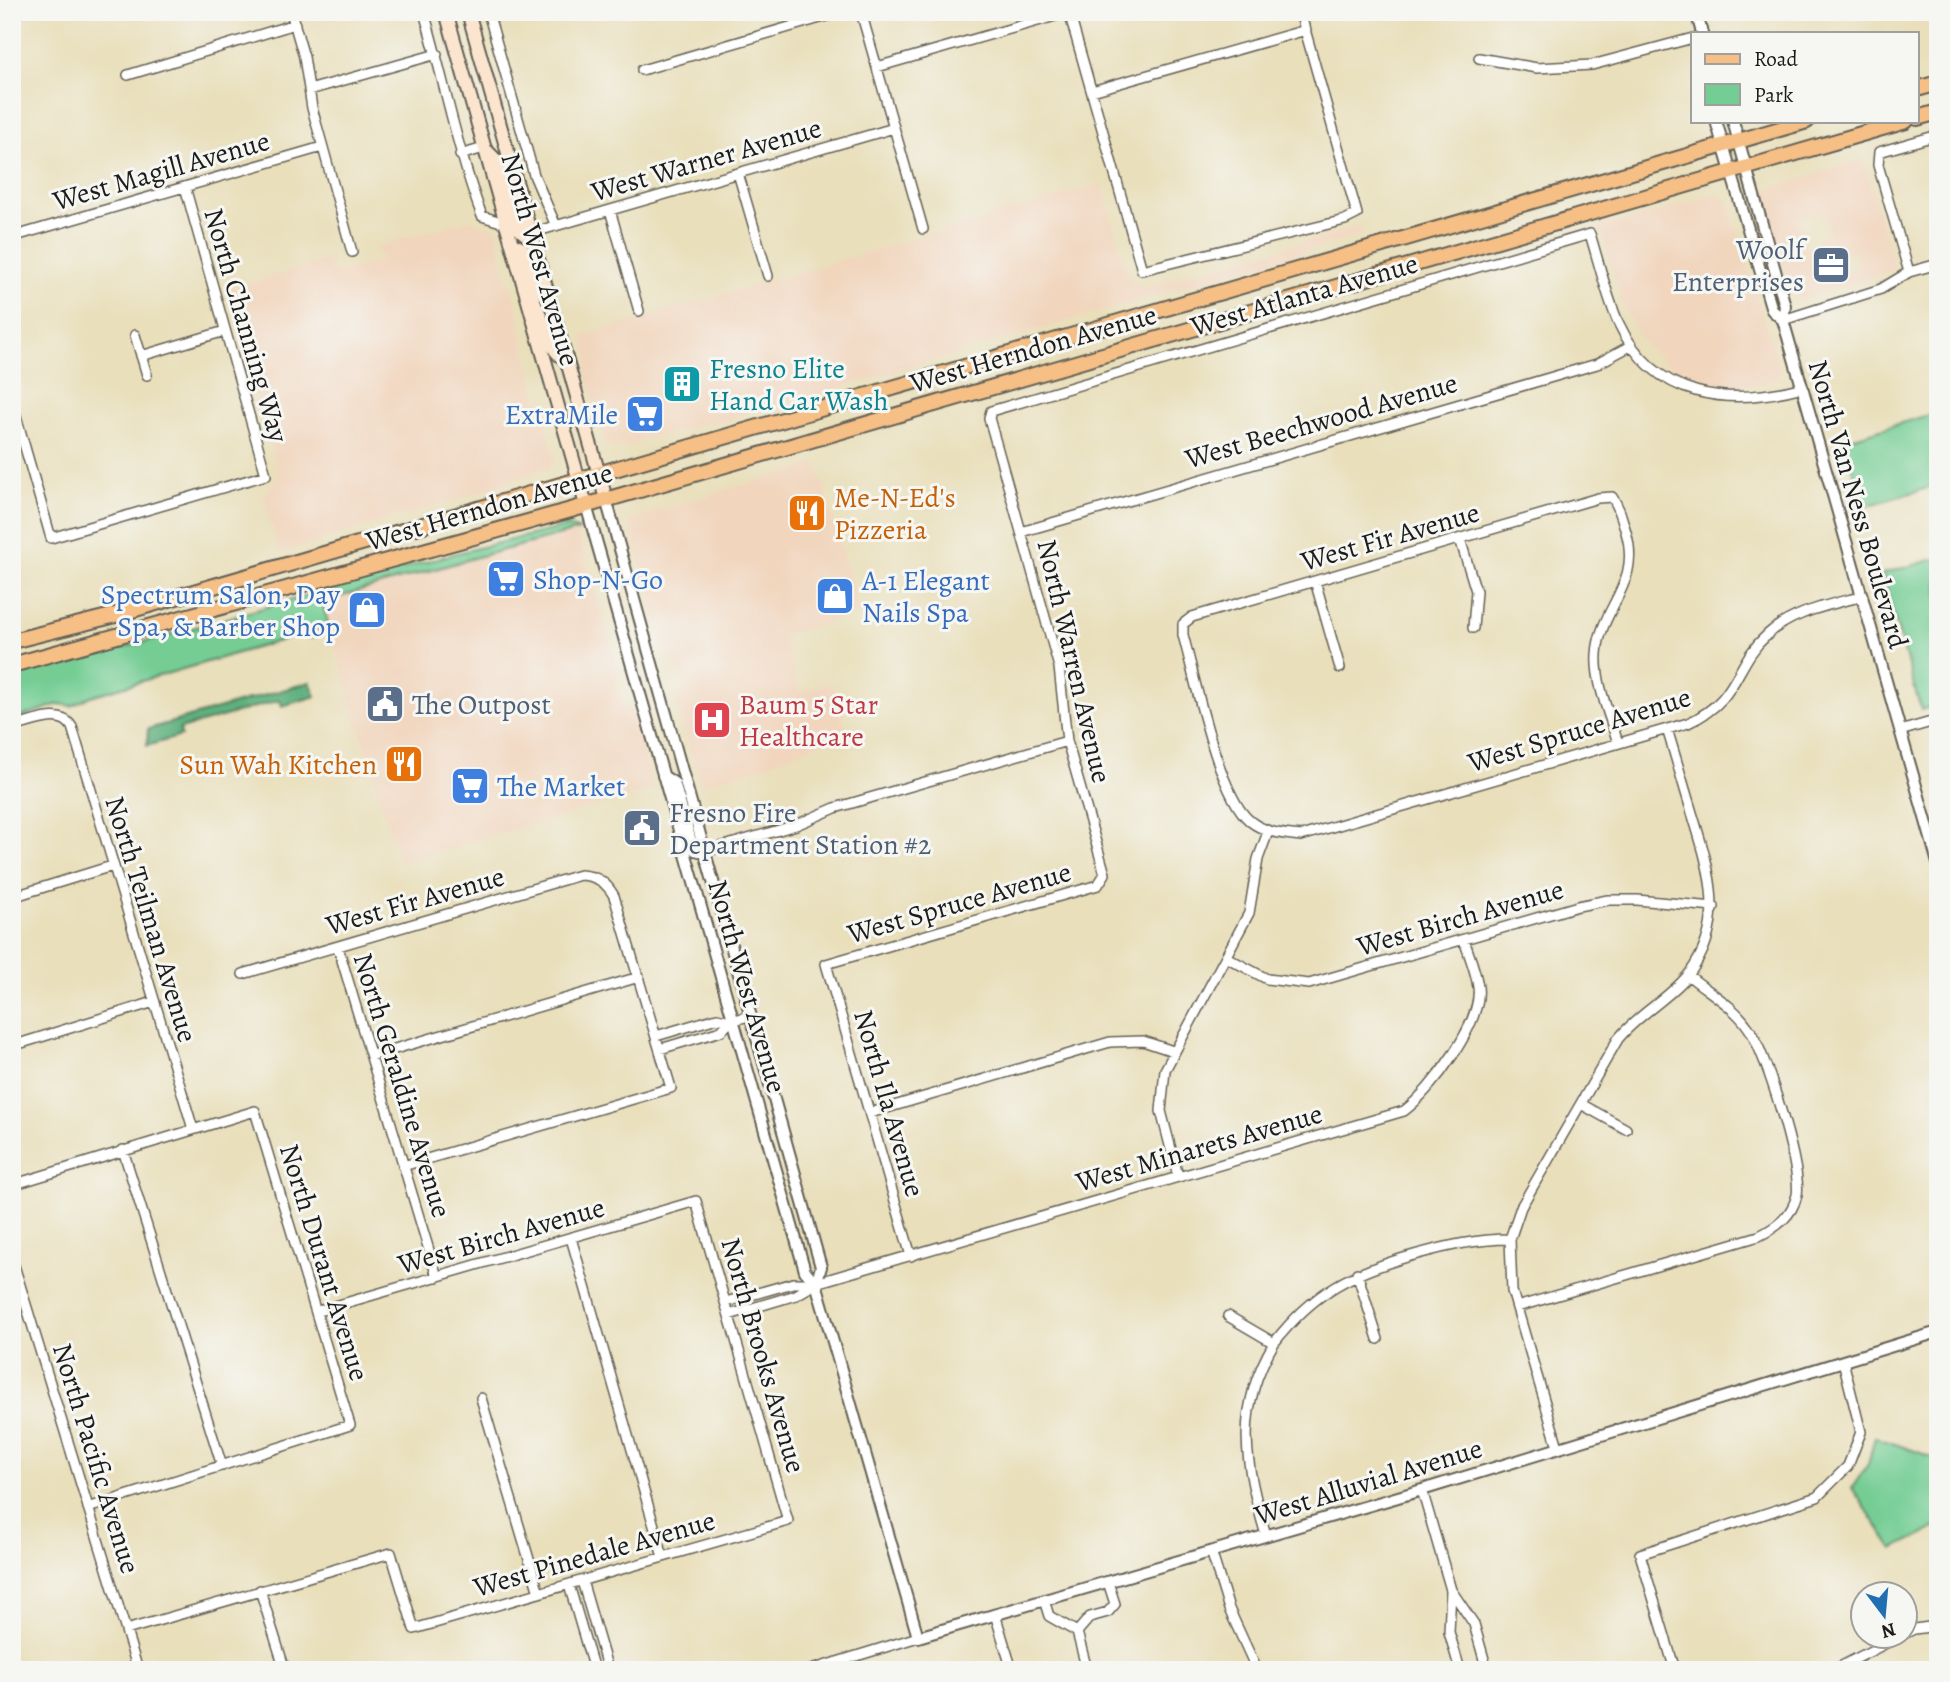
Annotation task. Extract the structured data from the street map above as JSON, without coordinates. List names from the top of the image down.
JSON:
{
  "streets": {
    "main road": ["North West Avenue", "West Herndon Avenue"],
    "street": [
      "West Warner Avenue",
      "West Magill Avenue",
      "West Atlanta Avenue",
      "North Channing Way",
      "West Beechwood Avenue",
      "North Van Ness Boulevard",
      "West Fir Avenue",
      "North Warren Avenue",
      "West Spruce Avenue",
      "West Birch Avenue",
      "North Teilman Avenue",
      "North Geraldine Avenue",
      "North Ila Avenue",
      "West Minarets Avenue",
      "North Durant Avenue",
      "North Brooks Avenue",
      "North Pacific Avenue",
      "West Alluvial Avenue",
      "West Pinedale Avenue"
    ]
  },
  "crossings": [
    ["West Warner Avenue", "North West Avenue"],
    ["West Magill Avenue", "North Channing Way"],
    ["North West Avenue", "West Herndon Avenue"],
    ["North West Avenue", "West Minarets Avenue"],
    ["North West Avenue", "West Alluvial Avenue"],
    ["West Atlanta Avenue", "West Beechwood Avenue"],
    ["West Atlanta Avenue", "North Warren Avenue"],
    ["West Herndon Avenue", "North Van Ness Boulevard"],
    ["West Beechwood Avenue", "North Warren Avenue"],
    ["North Van Ness Boulevard", "West Spruce Avenue"],
    ["West Fir Avenue", "West Spruce Avenue"],
    ["West Fir Avenue", "North Geraldine Avenue"],
    ["North Warren Avenue", "West Spruce Avenue"],
    ["West Spruce Avenue", "North Ila Avenue"],
    ["West Birch Avenue", "North Geraldine Avenue"],
    ["West Birch Avenue", "West Minarets Avenue"],
    ["West Birch Avenue", "North Durant Avenue"],
    ["West Birch Avenue", "North Brooks Avenue"],
    ["North Teilman Avenue", "North Durant Avenue"],
    ["North Ila Avenue", "West Minarets Avenue"],
    ["West Minarets Avenue", "North Brooks Avenue"],
    ["North Brooks Avenue", "West Pinedale Avenue"]
  ],
  "places": {
    "office": ["Woolf Enterprises"],
    "building": ["Fresno Elite Hand Car Wash"],
    "supermarket": ["ExtraMile", "Shop-N-Go", "The Market"],
    "restaurant": ["Me-N-Ed's Pizzeria", "Sun Wah Kitchen"],
    "shop": ["A-1 Elegant Nails Spa", "Spectrum Salon, Day Spa, & Barber Shop"],
    "public building": ["The Outpost", "Fresno Fire Department Station #2"],
    "hospital": ["Baum 5 Star Healthcare"]
  },
  "legend": ["Road", "Park"],
  "north": "bottom"
}
